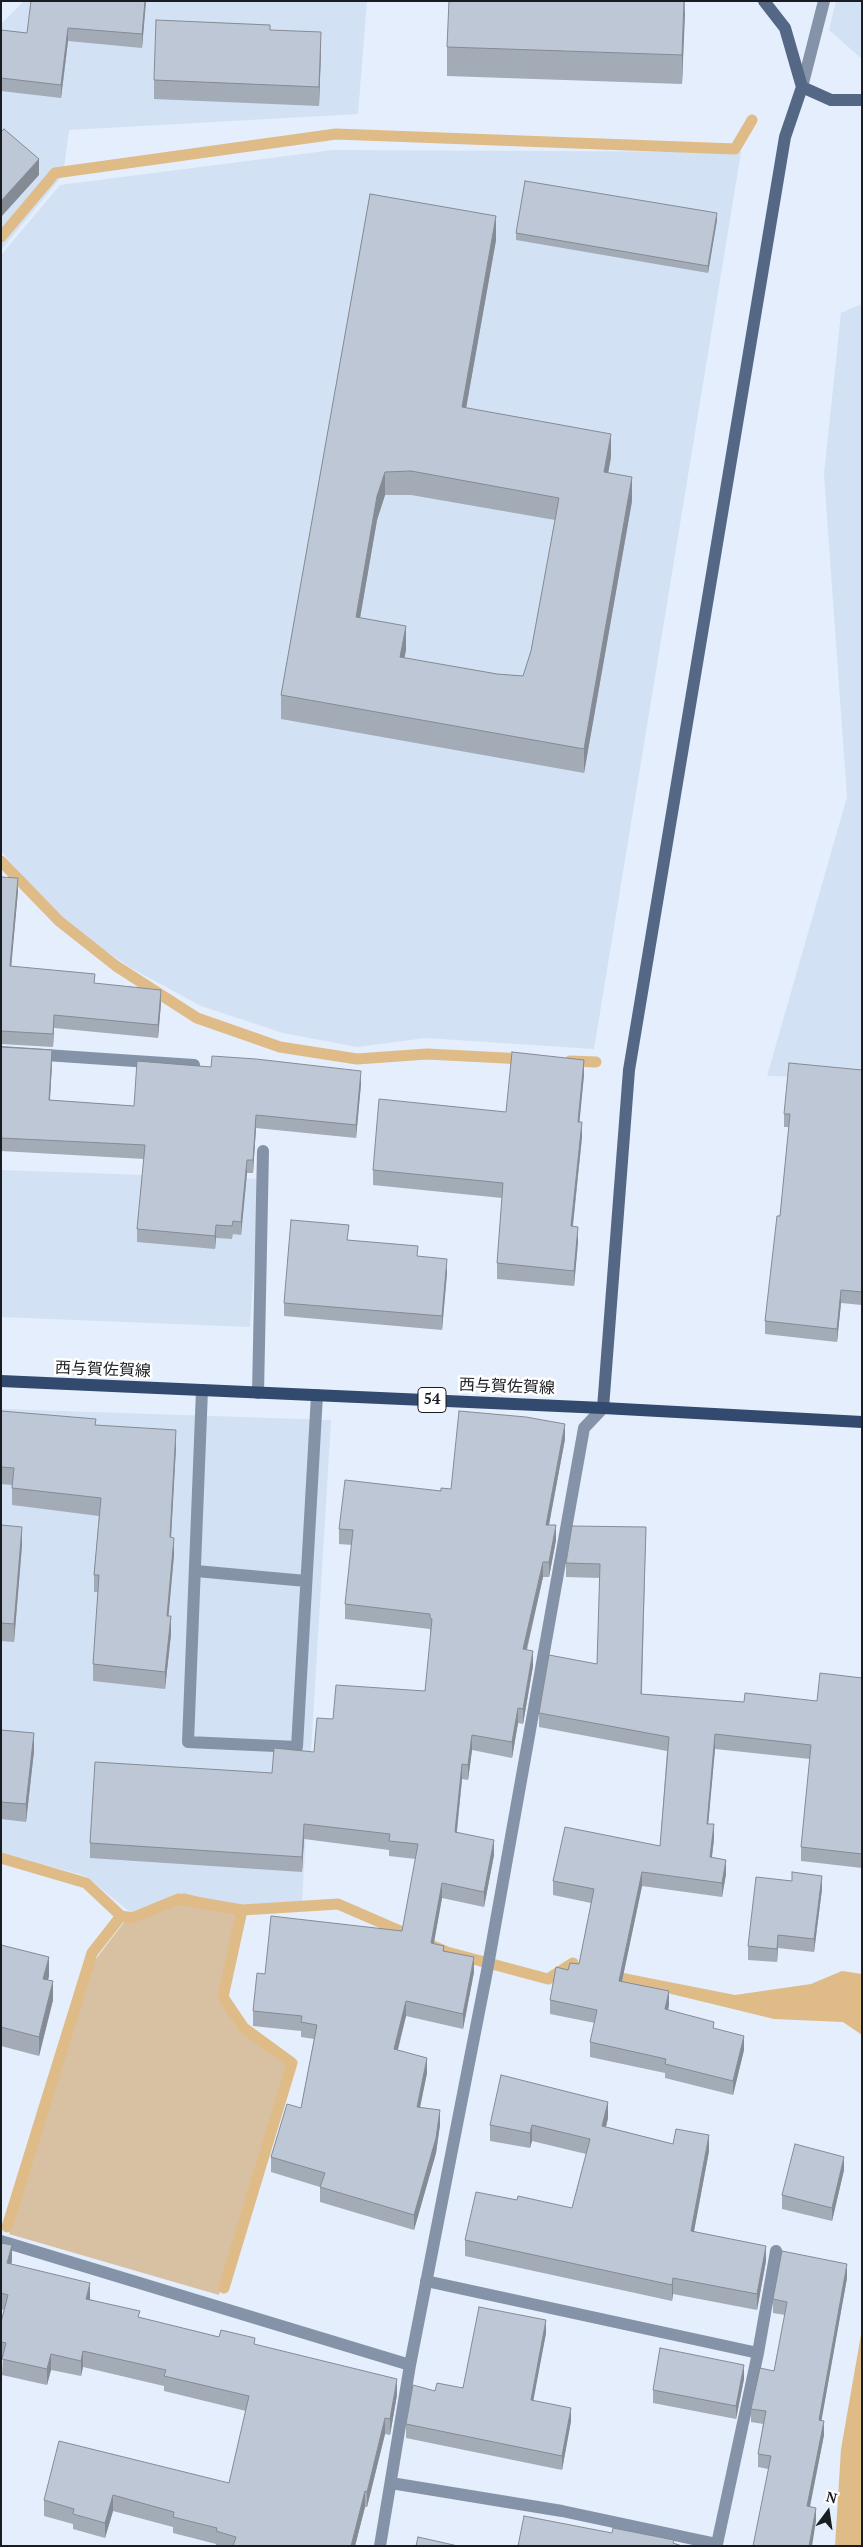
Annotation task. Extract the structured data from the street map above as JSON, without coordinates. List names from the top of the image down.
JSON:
{
  "streets": {
    "main road": ["西与賀佐賀線", "54"]
  },
  "north": "top"
}
